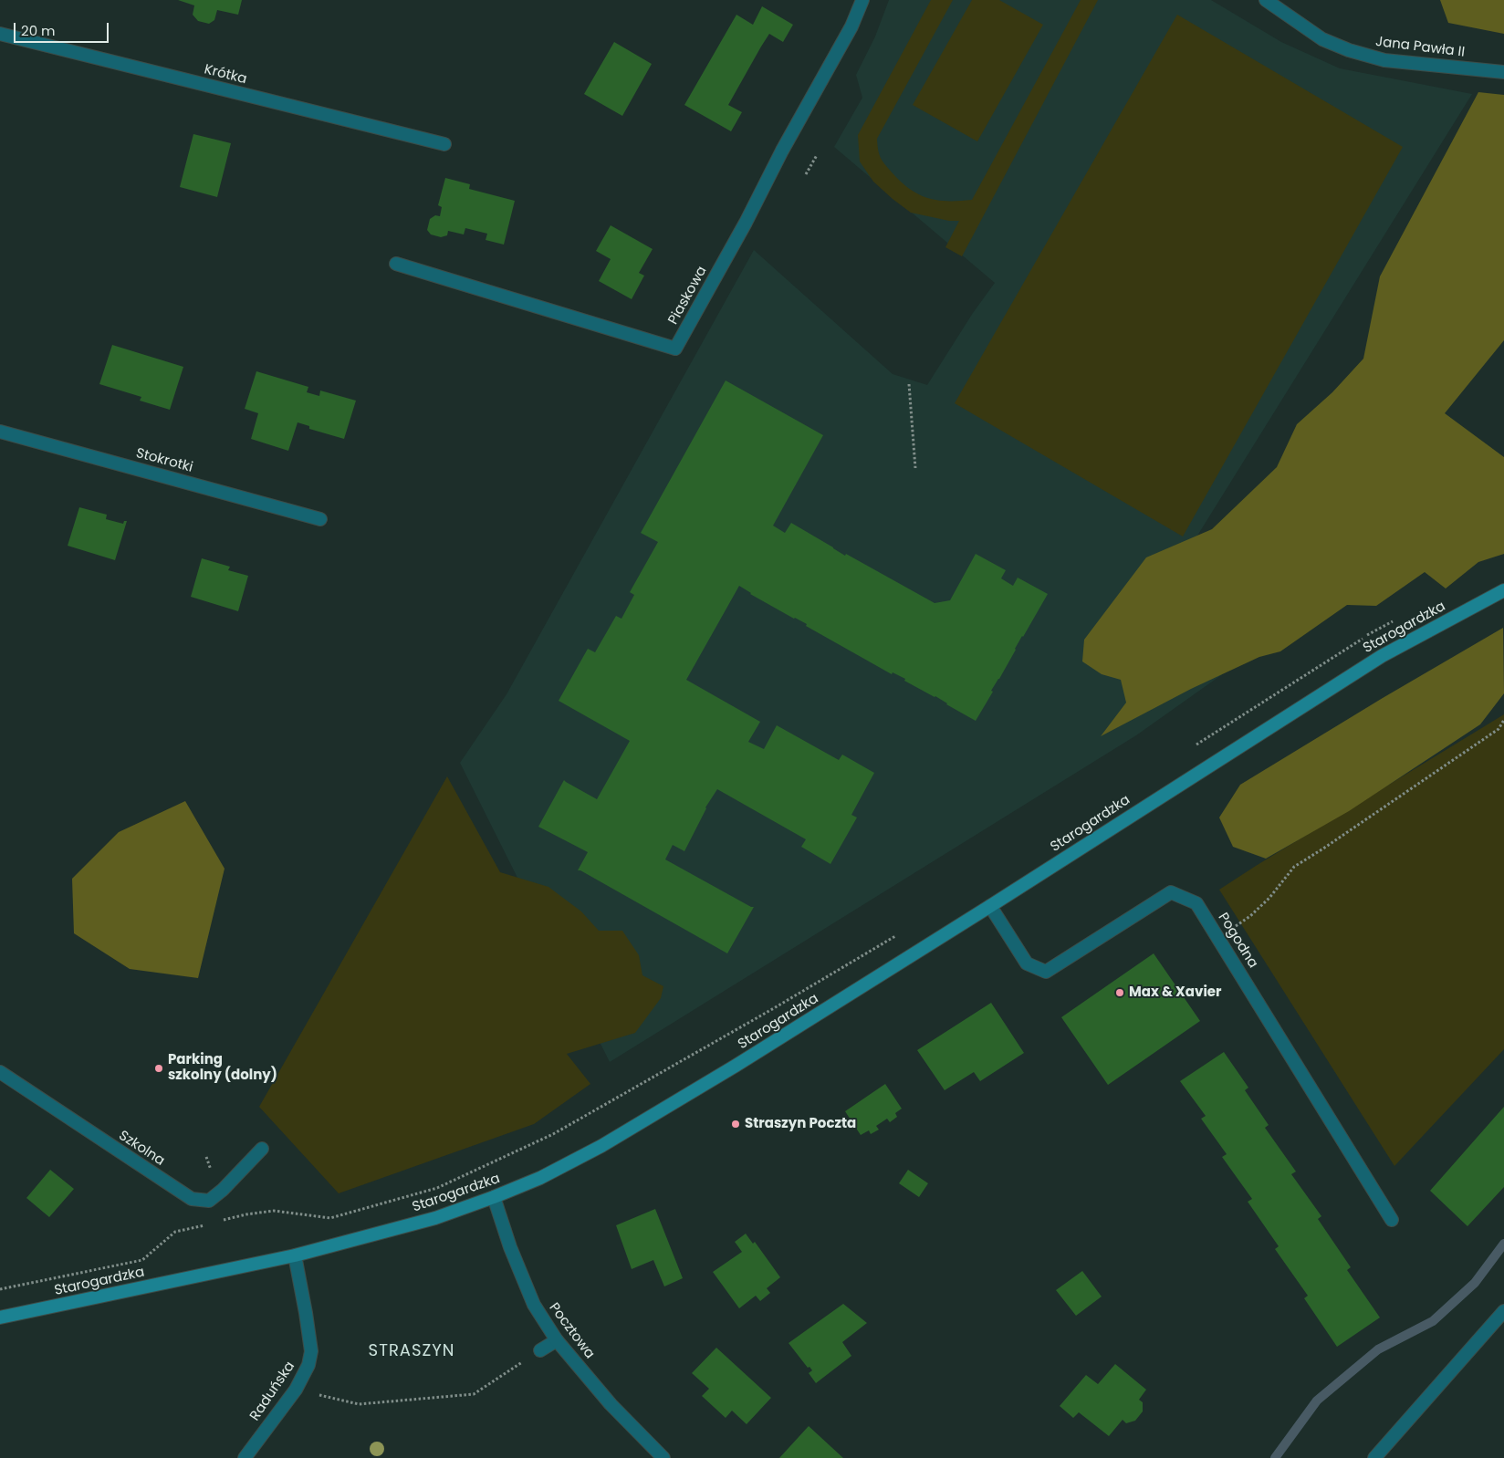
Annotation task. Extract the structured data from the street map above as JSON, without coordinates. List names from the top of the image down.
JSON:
{
  "streets": {
    "main road": ["Starogardzka"],
    "street": [
      "Jana Pawła II",
      "Krótka",
      "Piaskowa",
      "Stokrotki",
      "Pogodna",
      "Szkolna",
      "Pocztowa",
      "Raduńska"
    ]
  },
  "crossings": [
    ["Starogardzka", "Pogodna"],
    ["Starogardzka", "Pocztowa"],
    ["Starogardzka", "Raduńska"]
  ],
  "districts": ["STRASZYN"],
  "places": ["Max & Xavier", "Parking szkolny (dolny)", "Straszyn Poczta"],
  "scale_bar": "20 m"
}
